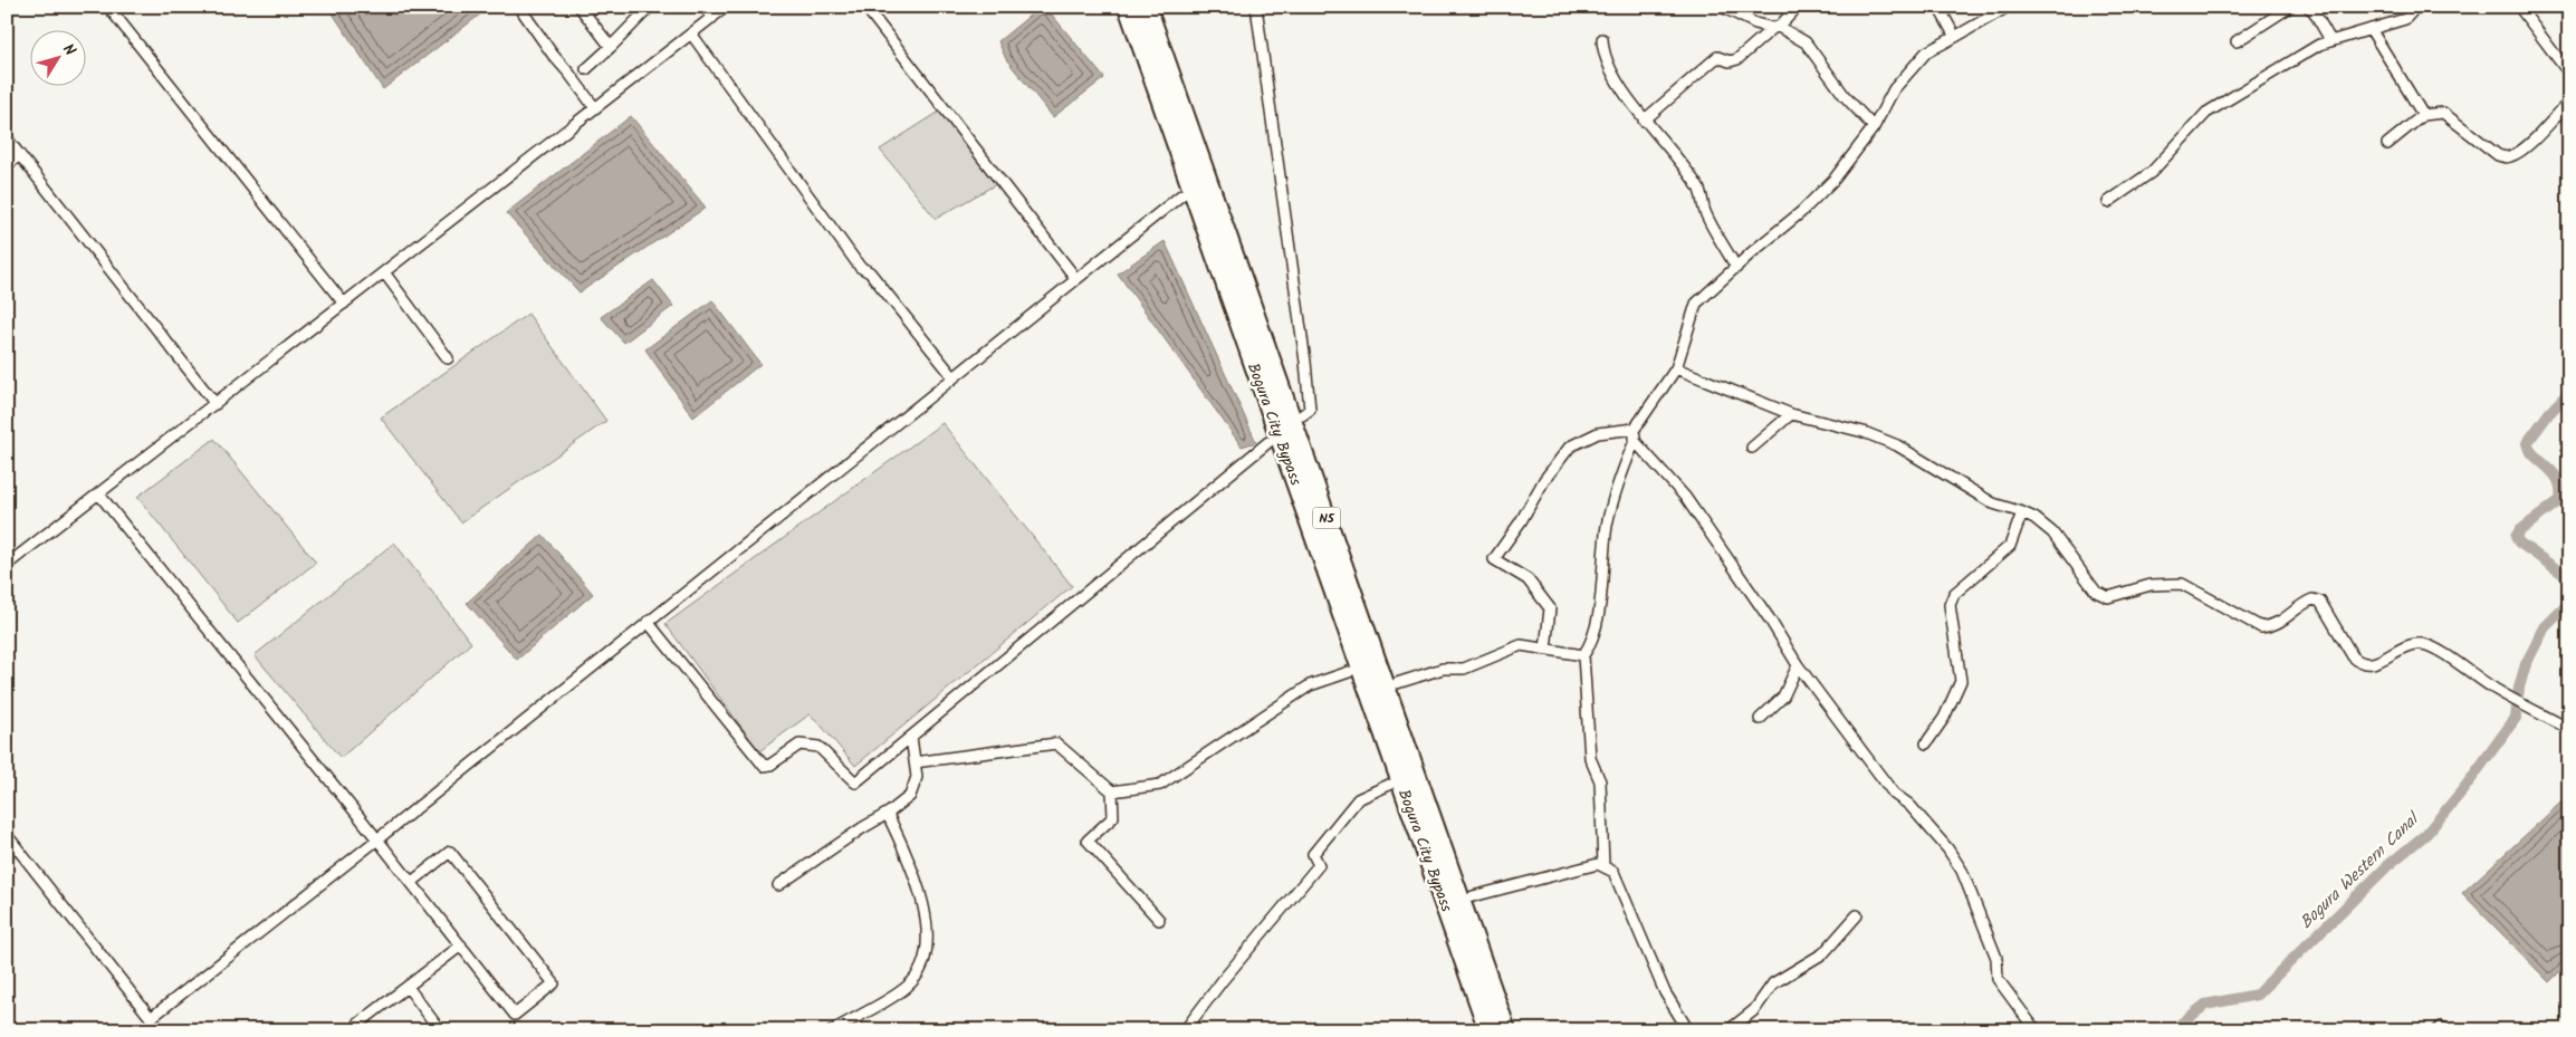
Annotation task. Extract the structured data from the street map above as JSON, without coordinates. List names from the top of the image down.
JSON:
{
  "streets": {
    "highway": ["Bogura City Bypass", "N5"]
  },
  "water": ["Bogura Western Canal"],
  "north": "top right"
}
